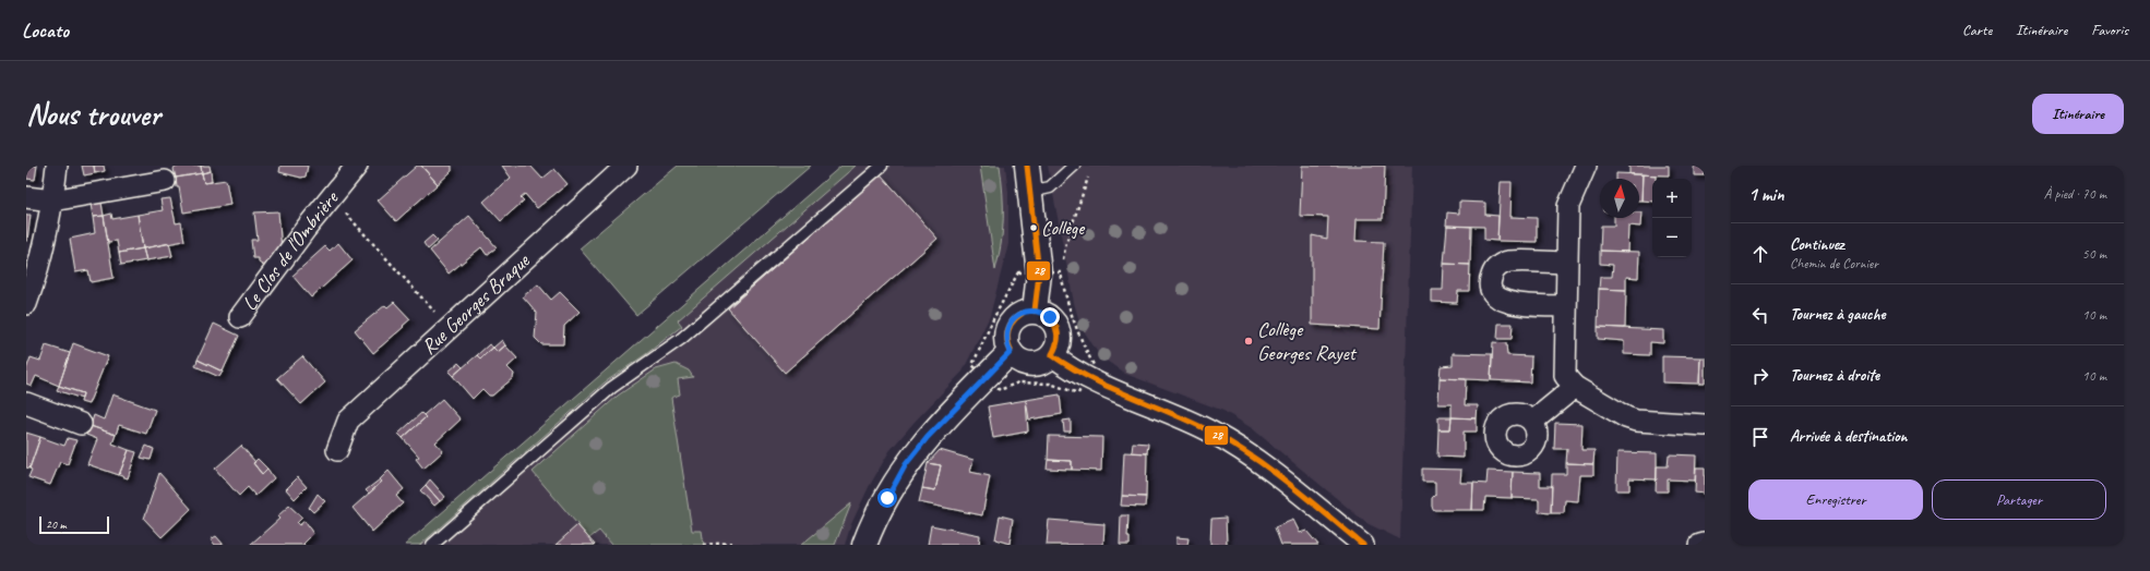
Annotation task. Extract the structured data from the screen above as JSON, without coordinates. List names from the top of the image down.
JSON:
{
  "streets": {
    "street": ["Le Clos de l'Ombrière", "Rue Georges Braque"]
  },
  "places": ["Collège", "Collège Georges Rayet"],
  "lines": ["transit line 28"],
  "scale_bar": "20 m",
  "north": "top",
  "page": {
    "header": "Locato",
    "nav": ["Carte", "Itinéraire", "Favoris"],
    "buttons": [
      "Itinéraire",
      ["Enregistrer", "Partager"]
    ],
    "title": "Nous trouver",
    "heading": ["1 min", "À pied · 70 m"],
    "map_buttons": ["+", "−"],
    "list": [
      ["Continuez", "Chemin de Cornier", "50 m"],
      ["Tournez à gauche", "10 m"],
      ["Tournez à droite", "10 m"],
      "Arrivée à destination"
    ],
    "scale": "20 m"
  }
}
